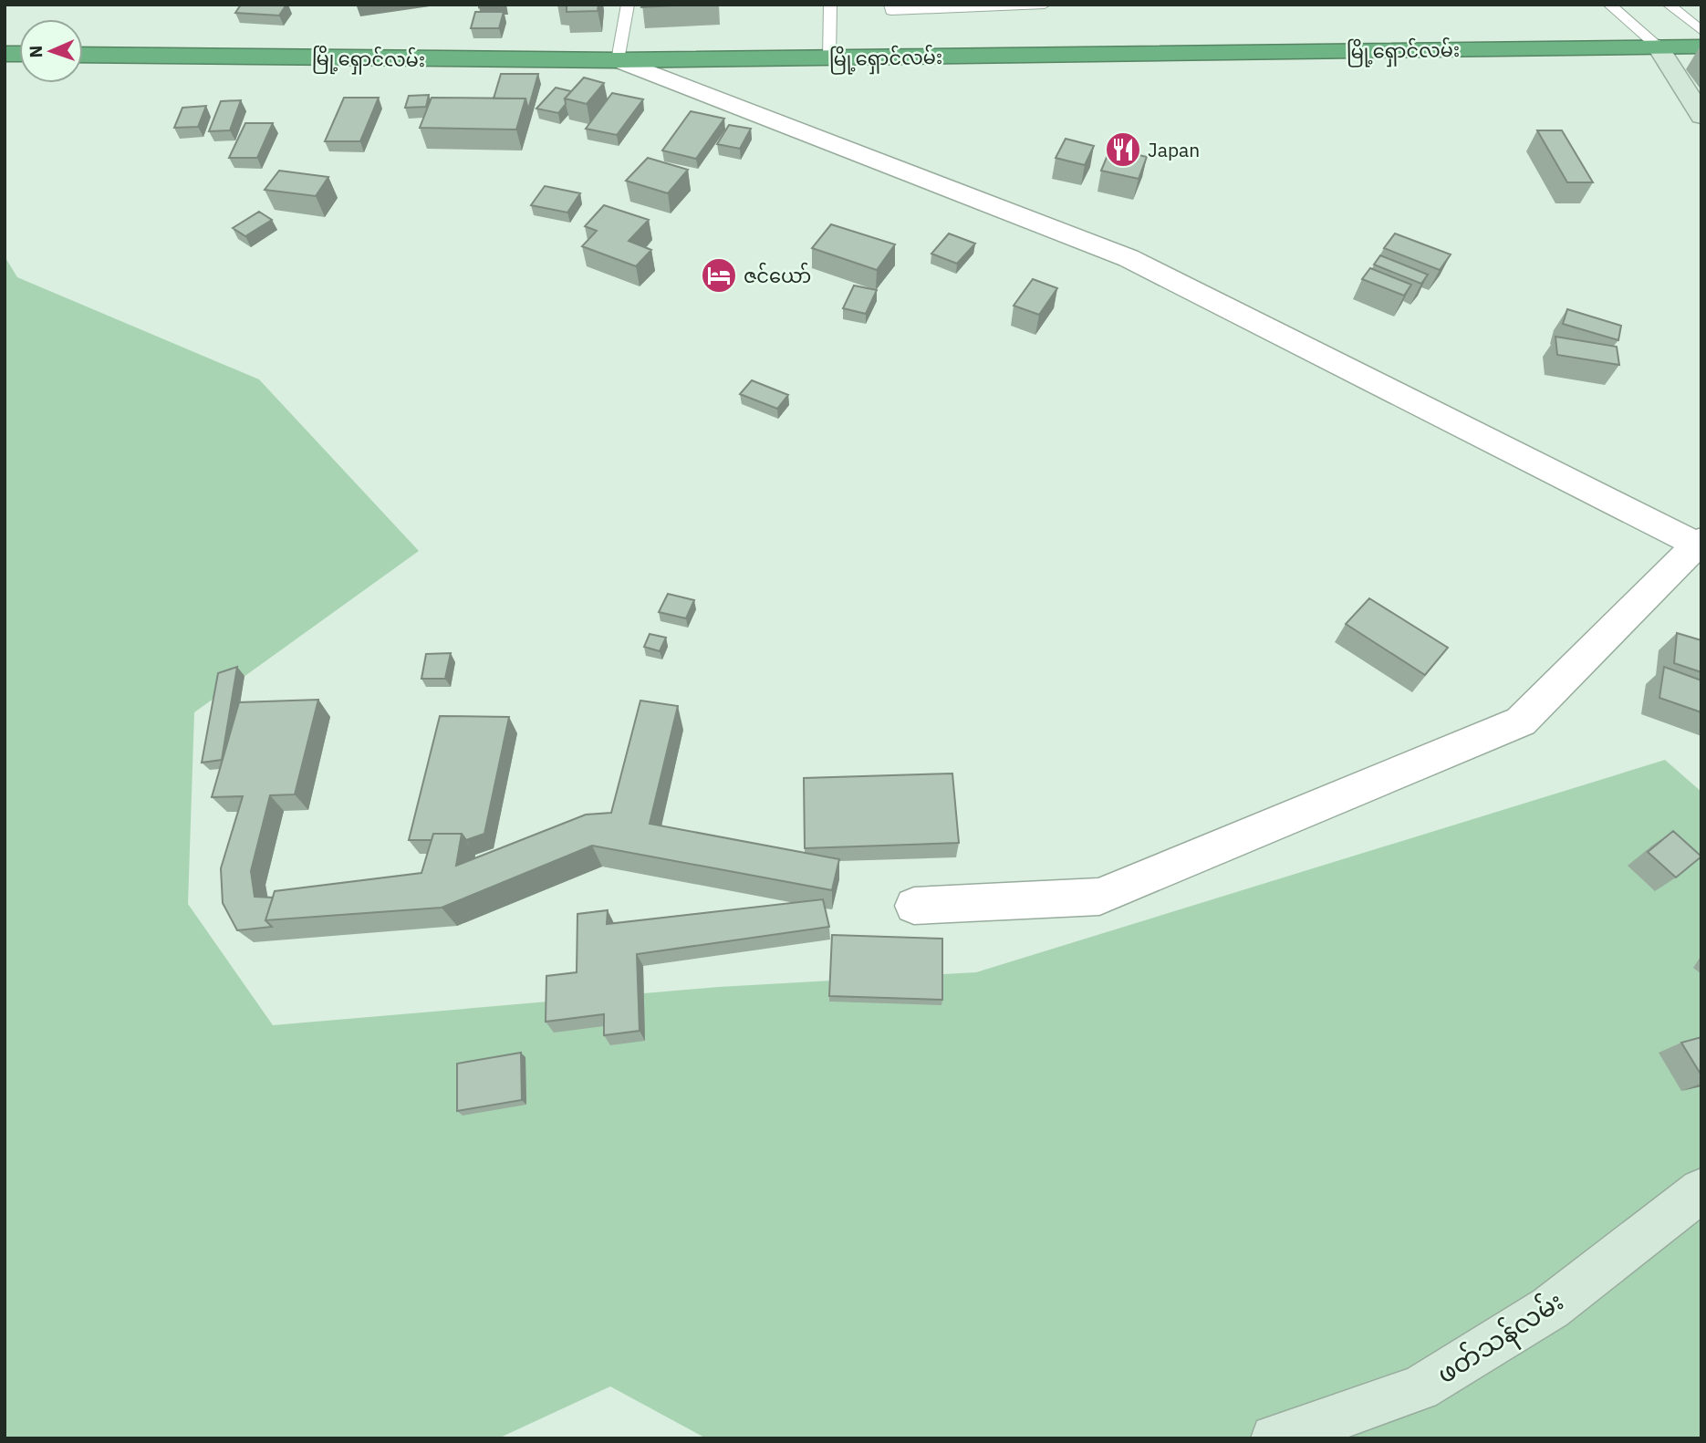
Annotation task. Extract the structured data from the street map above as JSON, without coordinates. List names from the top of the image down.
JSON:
{
  "streets": {
    "highway": ["မြို့ရှောင်လမ်း"],
    "street": ["ဖတ်သန်လမ်း"]
  },
  "places": {
    "restaurant": ["Japan"],
    "hotel": ["ဇင်ယော်"]
  },
  "north": "left"
}
